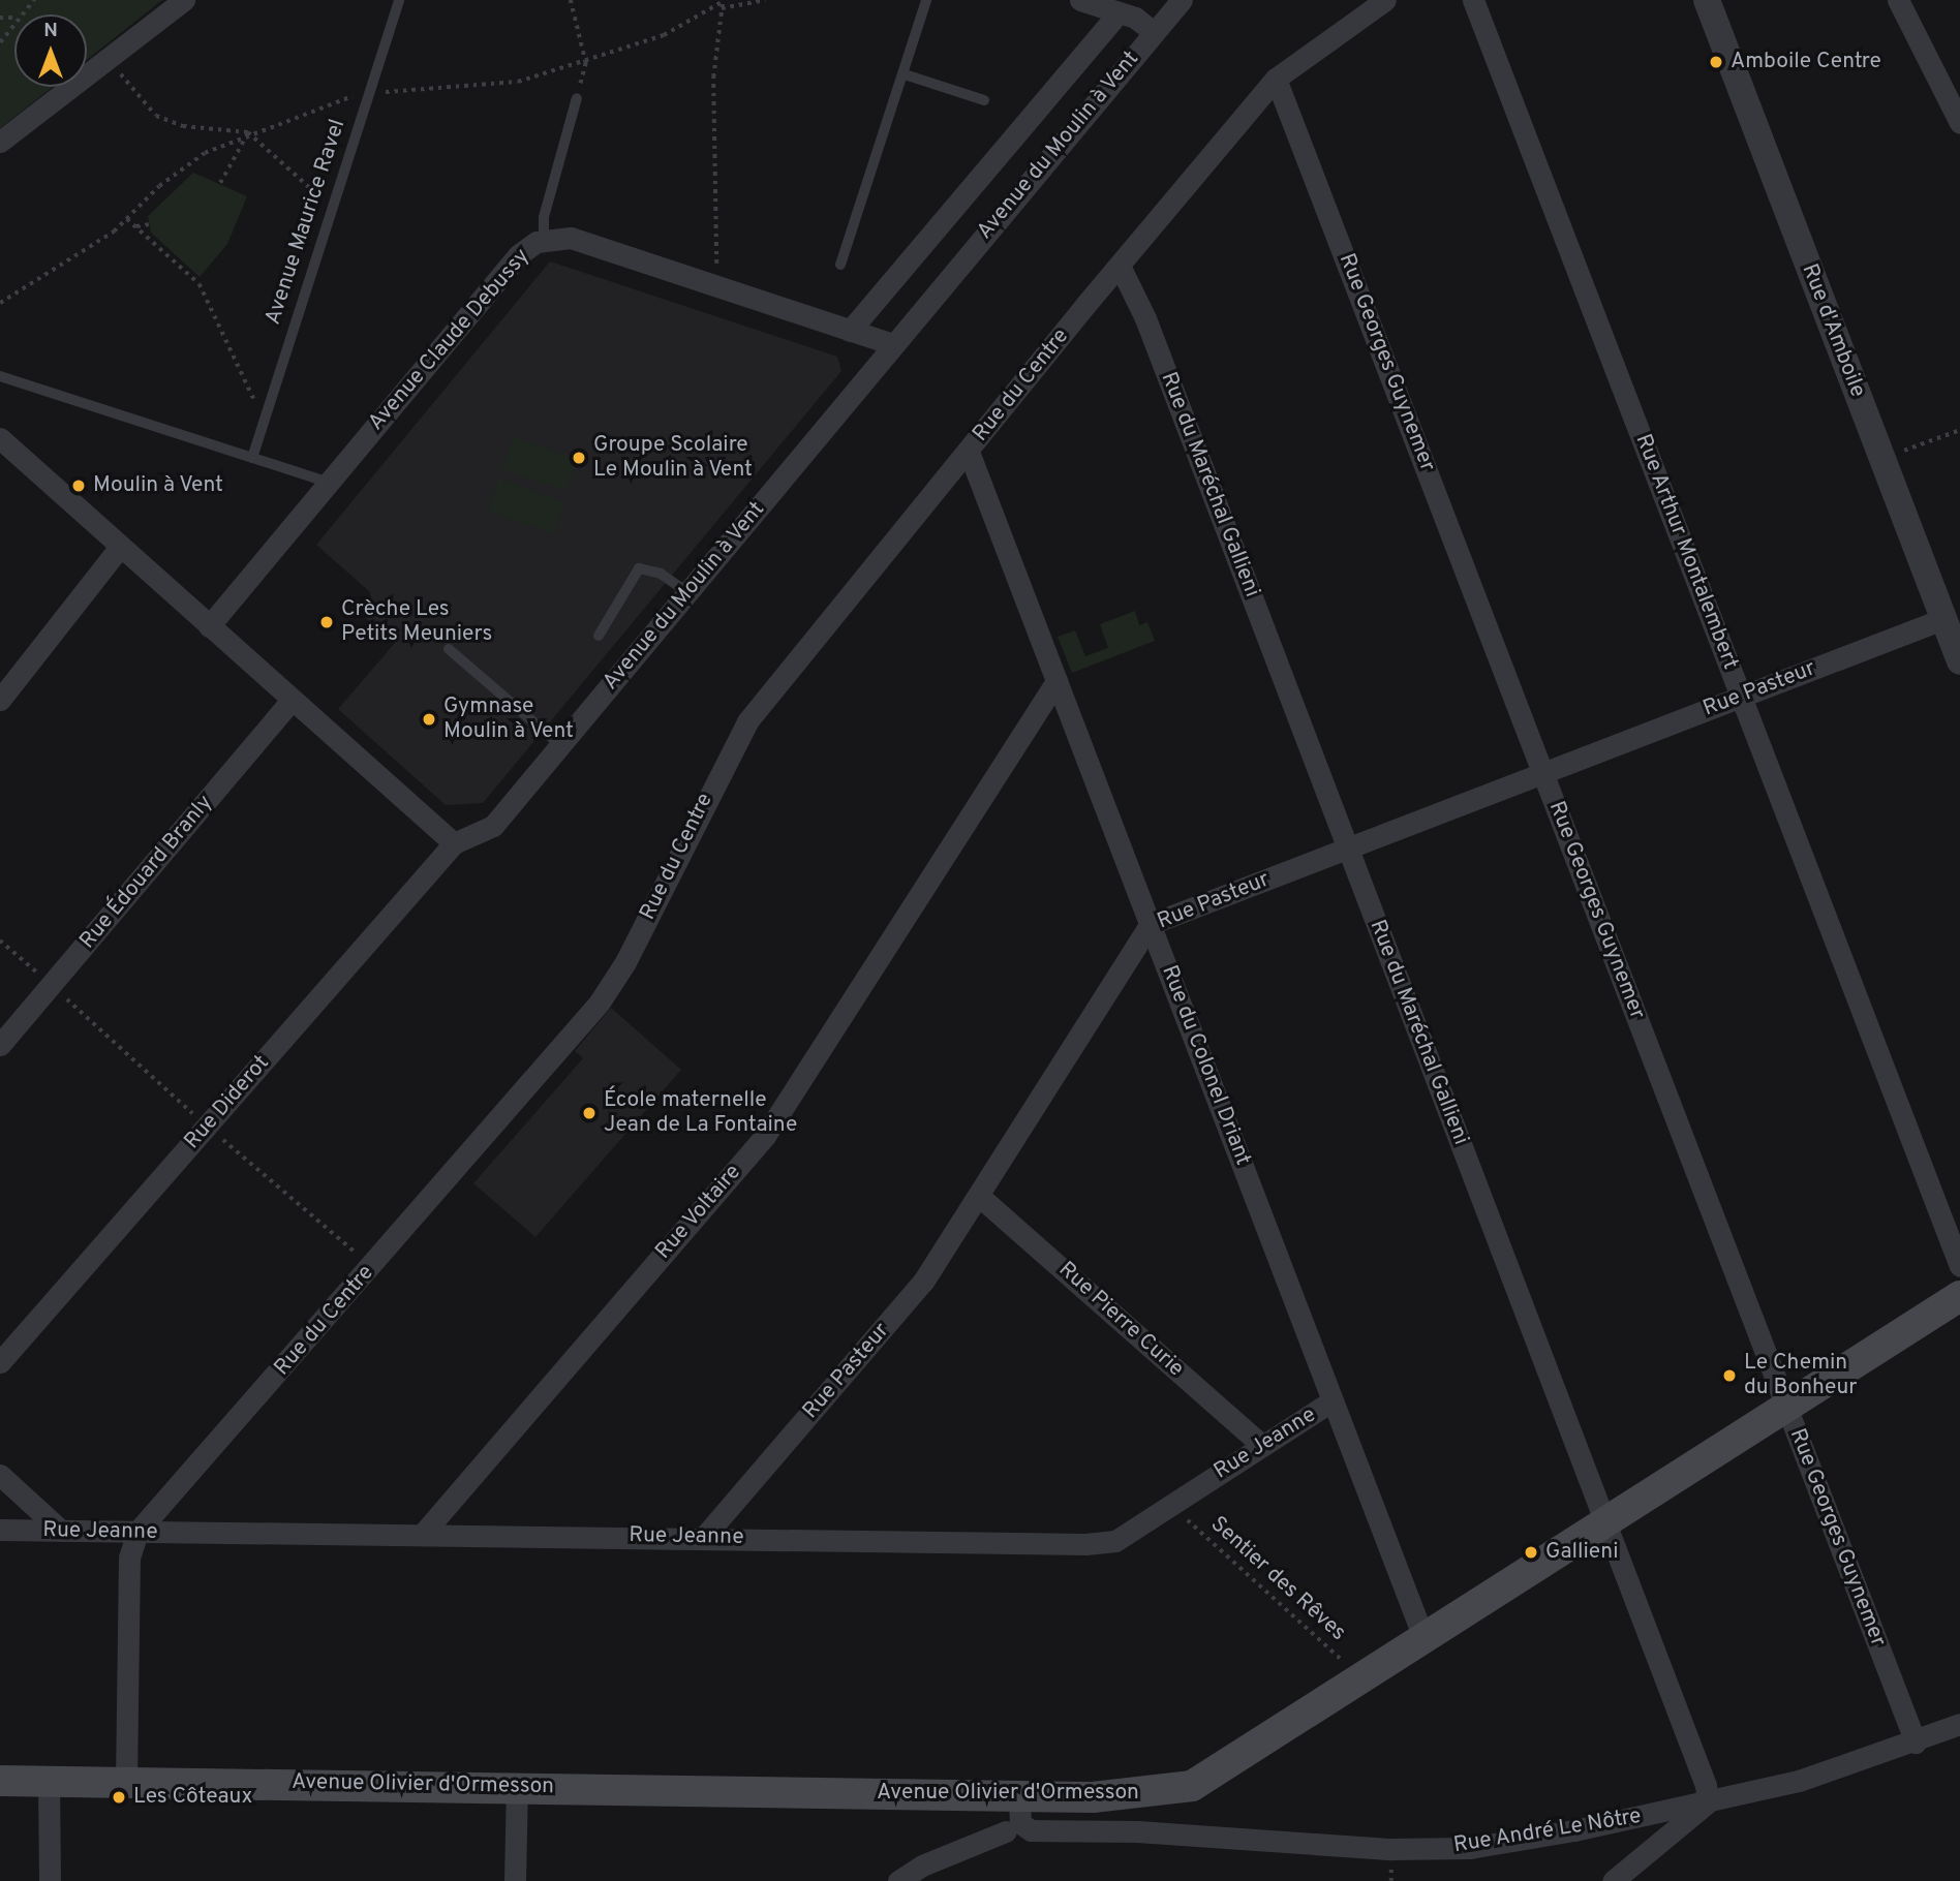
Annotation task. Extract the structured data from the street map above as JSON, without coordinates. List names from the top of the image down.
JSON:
{
  "streets": {
    "main road": ["Avenue Olivier d'Ormesson"],
    "street": [
      "Avenue du Moulin à Vent",
      "Rue d'Amboile",
      "Avenue Claude Debussy",
      "Rue Georges Guynemer",
      "Rue du Centre",
      "Rue du Maréchal Gallieni",
      "Rue Arthur Montalembert",
      "Rue Pasteur",
      "Rue Édouard Branly",
      "Rue du Colonel Driant",
      "Rue Diderot",
      "Rue Voltaire",
      "Rue Pierre Curie",
      "Rue Jeanne",
      "Rue André Le Nôtre"
    ],
    "lane": ["Avenue Maurice Ravel"],
    "path": ["Sentier des Rêves"]
  },
  "crossings": [
    ["Avenue du Moulin à Vent", "Avenue Claude Debussy"],
    ["Avenue du Moulin à Vent", "Rue Diderot"],
    ["Rue d'Amboile", "Rue Pasteur"],
    ["Rue Georges Guynemer", "Rue du Centre"],
    ["Rue Georges Guynemer", "Rue Pasteur"],
    ["Rue Georges Guynemer", "Avenue Olivier d'Ormesson"],
    ["Rue Georges Guynemer", "Rue André Le Nôtre"],
    ["Rue du Centre", "Rue du Maréchal Gallieni"],
    ["Rue du Centre", "Rue du Colonel Driant"],
    ["Rue du Centre", "Rue Jeanne"],
    ["Rue du Centre", "Avenue Olivier d'Ormesson"],
    ["Rue du Maréchal Gallieni", "Rue Pasteur"],
    ["Rue du Maréchal Gallieni", "Avenue Olivier d'Ormesson"],
    ["Rue du Maréchal Gallieni", "Rue André Le Nôtre"],
    ["Rue Arthur Montalembert", "Rue Pasteur"],
    ["Rue Pasteur", "Rue du Colonel Driant"],
    ["Rue Pasteur", "Rue Pierre Curie"],
    ["Rue Pasteur", "Rue Jeanne"],
    ["Rue du Colonel Driant", "Rue Voltaire"],
    ["Rue du Colonel Driant", "Rue Jeanne"],
    ["Rue du Colonel Driant", "Avenue Olivier d'Ormesson"],
    ["Rue Voltaire", "Rue Jeanne"],
    ["Rue Pierre Curie", "Rue Jeanne"],
    ["Rue Jeanne", "Sentier des Rêves"],
    ["Sentier des Rêves", "Avenue Olivier d'Ormesson"],
    ["Avenue Olivier d'Ormesson", "Rue André Le Nôtre"]
  ],
  "places": [
    "Amboile Centre",
    "Groupe Scolaire Le Moulin à Vent",
    "Moulin à Vent",
    "Crèche Les Petits Meuniers",
    "Gymnase Moulin à Vent",
    "École maternelle Jean de La Fontaine",
    "Le Chemin du Bonheur",
    "Gallieni",
    "Les Côteaux"
  ],
  "north": "top"
}
